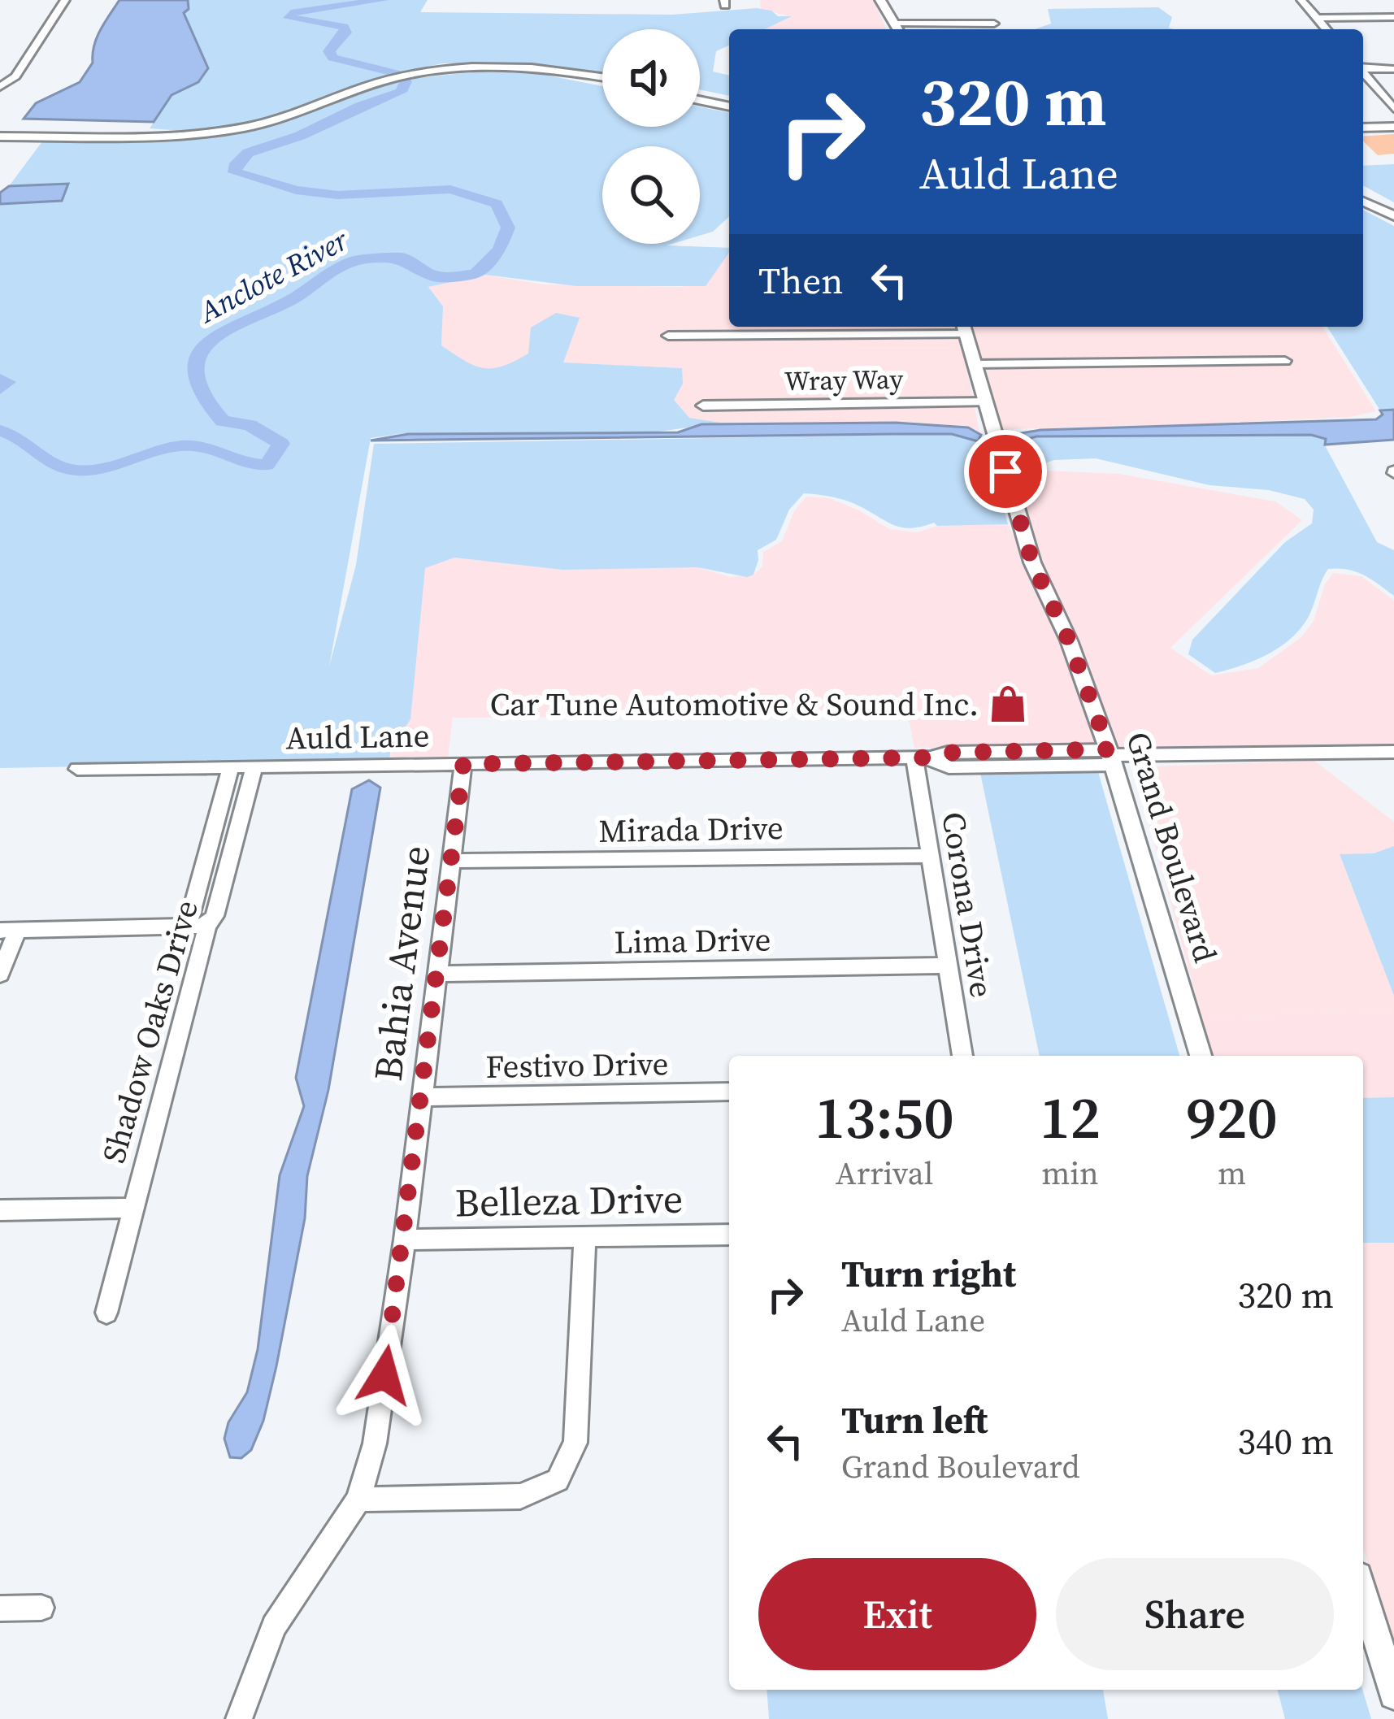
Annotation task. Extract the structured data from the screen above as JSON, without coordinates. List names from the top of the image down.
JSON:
{
  "streets": {
    "street": [
      "Wray Way",
      "Auld Lane",
      "Mirada Drive",
      "Grand Boulevard",
      "Corona Drive",
      "Lima Drive",
      "Bahia Avenue",
      "Shadow Oaks Drive",
      "Festivo Drive",
      "Belleza Drive"
    ]
  },
  "crossings": [
    ["Wray Way", "Grand Boulevard"],
    ["Auld Lane", "Grand Boulevard"],
    ["Auld Lane", "Corona Drive"],
    ["Auld Lane", "Bahia Avenue"],
    ["Auld Lane", "Shadow Oaks Drive"],
    ["Mirada Drive", "Corona Drive"],
    ["Mirada Drive", "Bahia Avenue"],
    ["Corona Drive", "Lima Drive"],
    ["Lima Drive", "Bahia Avenue"],
    ["Bahia Avenue", "Festivo Drive"],
    ["Bahia Avenue", "Belleza Drive"]
  ],
  "water": ["Anclote River"],
  "places": {
    "shop": ["Car Tune Automotive & Sound Inc."]
  },
  "page": {
    "turn": ["320 m", "Auld Lane"],
    "then": "Then",
    "eta": [
      "13:50",
      "Arrival",
      "12",
      "min",
      "920",
      "m"
    ],
    "list": [
      {
        "name": "Turn right",
        "note": "Auld Lane",
        "value": "320 m"
      },
      {
        "name": "Turn left",
        "note": "Grand Boulevard",
        "value": "340 m"
      }
    ],
    "buttons": ["Exit", "Share"]
  }
}
